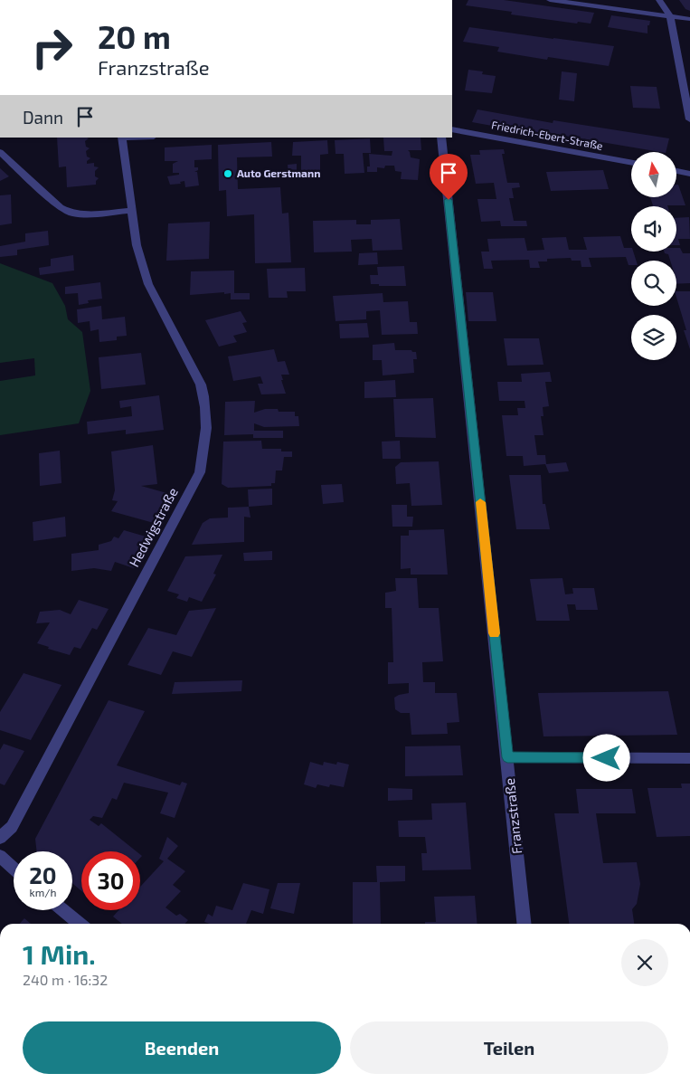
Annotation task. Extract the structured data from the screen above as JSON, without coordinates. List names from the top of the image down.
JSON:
{
  "streets": {
    "street": ["Friedrich-Ebert-Straße", "Hedwigstraße", "Franzstraße"]
  },
  "places": ["Auto Gerstmann"],
  "north": "top",
  "page": {
    "turn": ["20 m", "Franzstraße"],
    "then": "Dann",
    "speed": "20 km/h",
    "limit": "30",
    "heading": ["1 Min.", "240 m · 16:32"],
    "buttons": ["Beenden", "Teilen"]
  }
}
